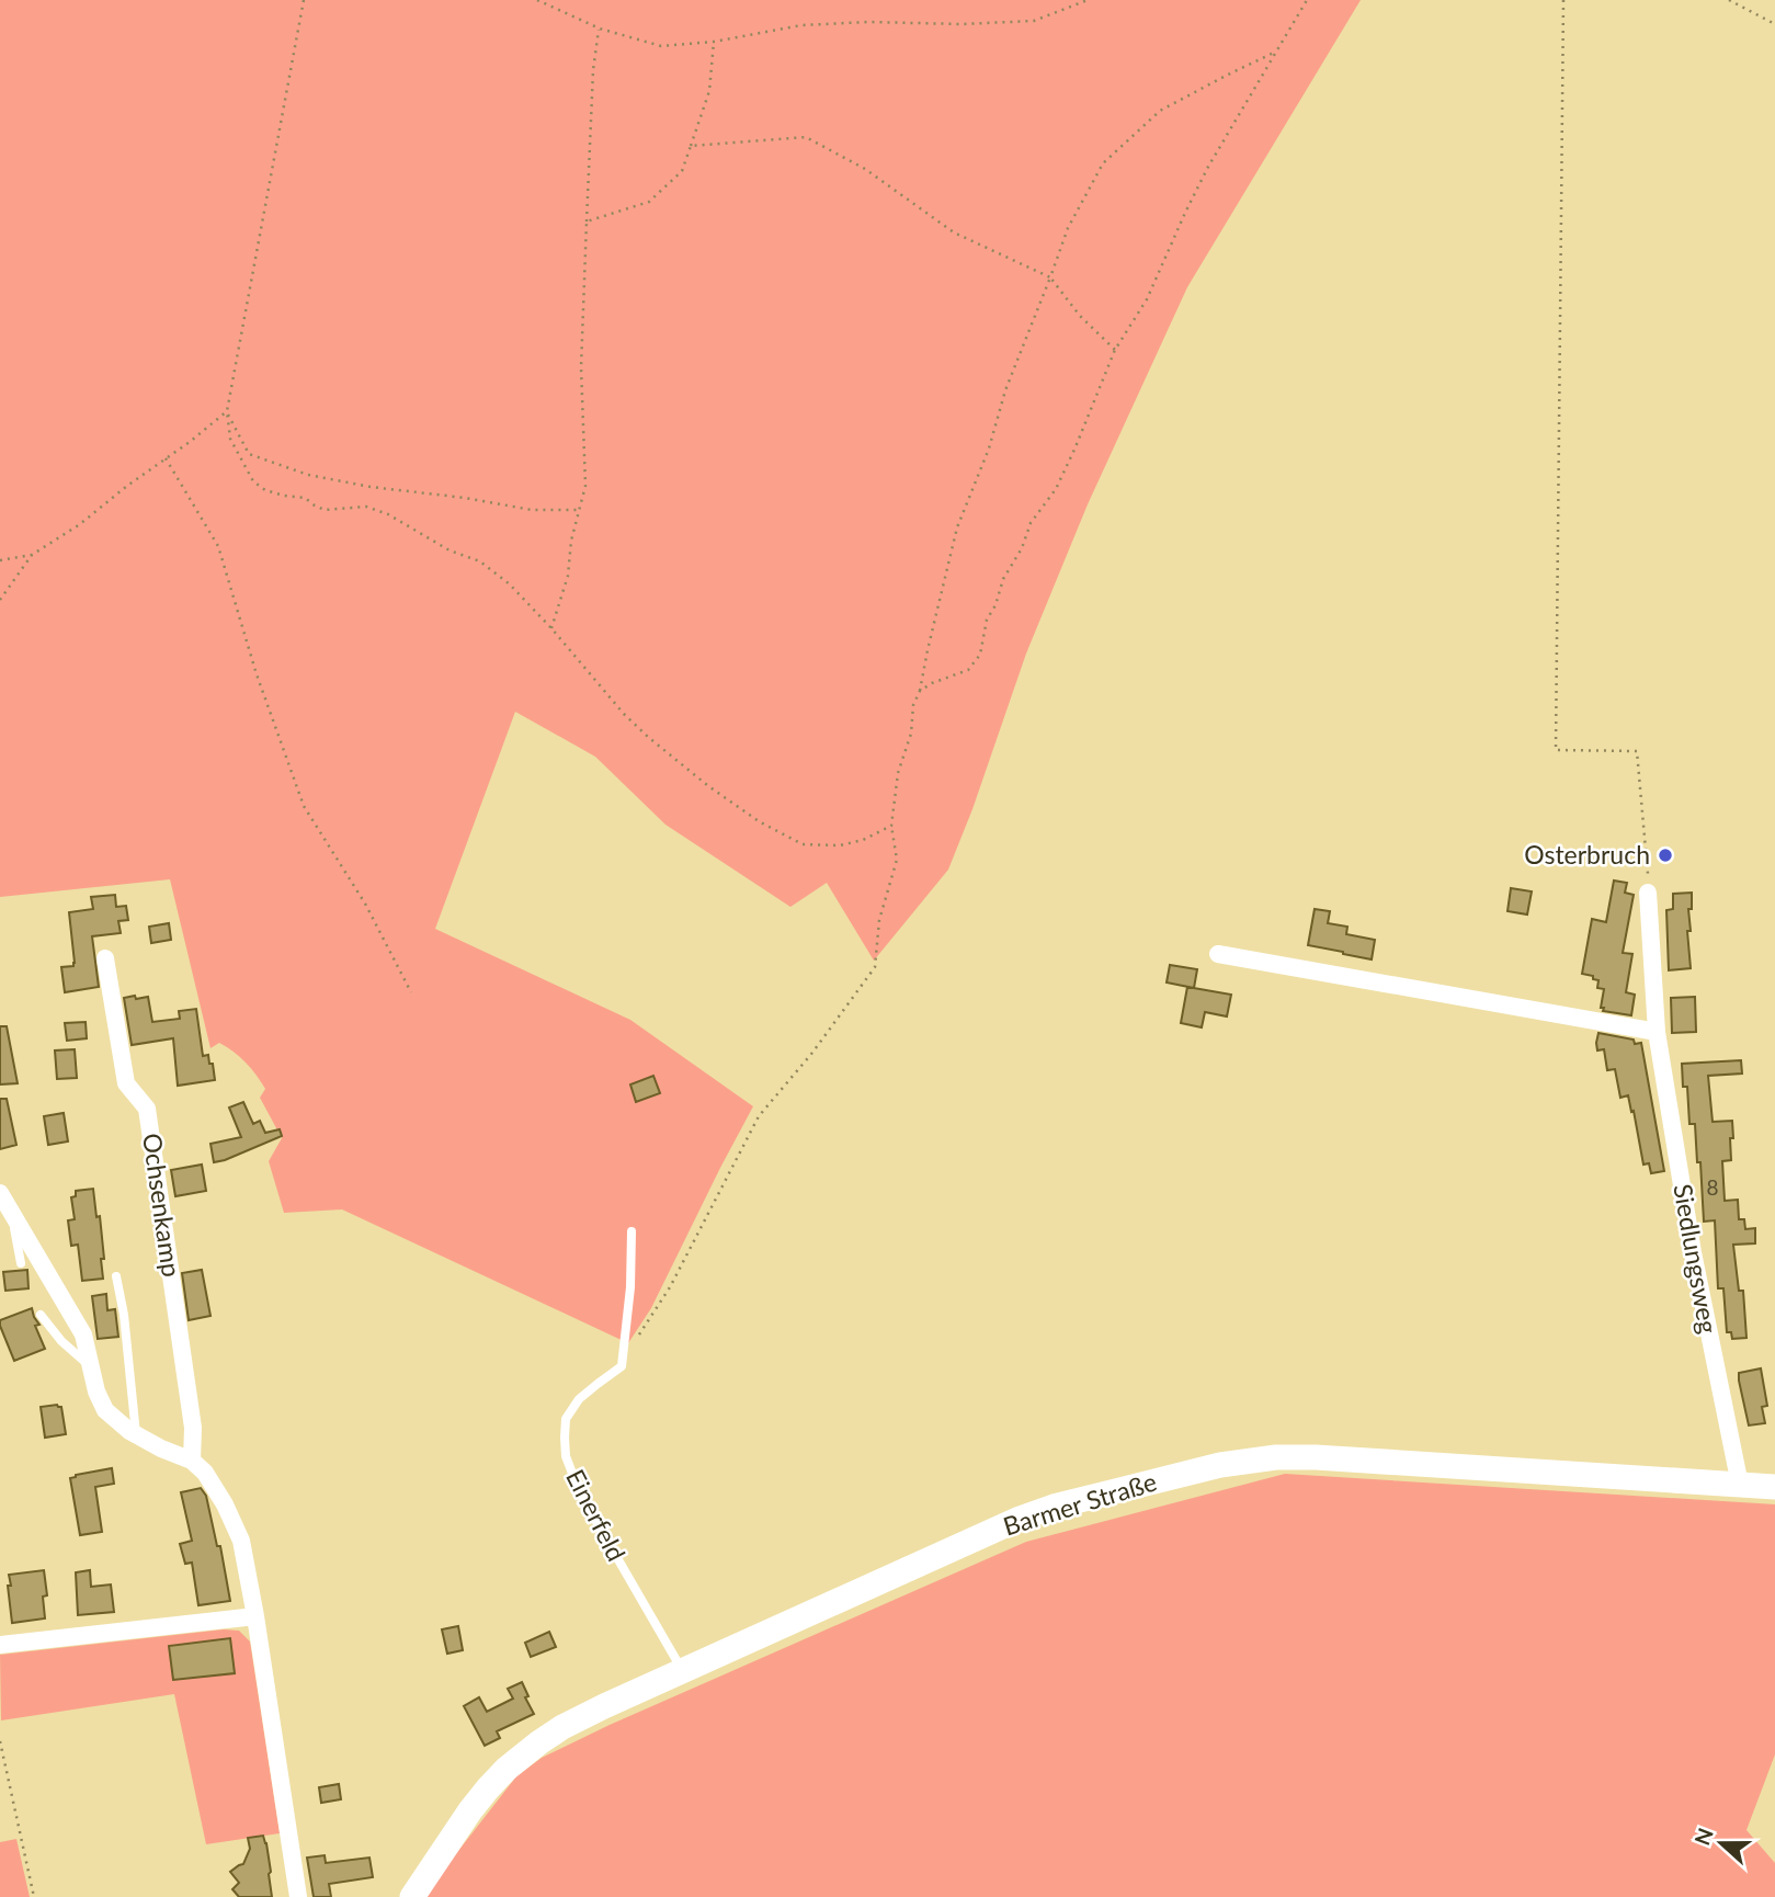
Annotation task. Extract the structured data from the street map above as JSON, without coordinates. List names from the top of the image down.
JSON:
{
  "streets": {
    "main road": ["Barmer Straße"],
    "street": ["Ochsenkamp", "Siedlungsweg"],
    "lane": ["Einerfeld"]
  },
  "crossings": [
    ["Siedlungsweg", "Barmer Straße"],
    ["Barmer Straße", "Einerfeld"]
  ],
  "places": ["Osterbruch"],
  "house_numbers": ["8"],
  "north": "left"
}
